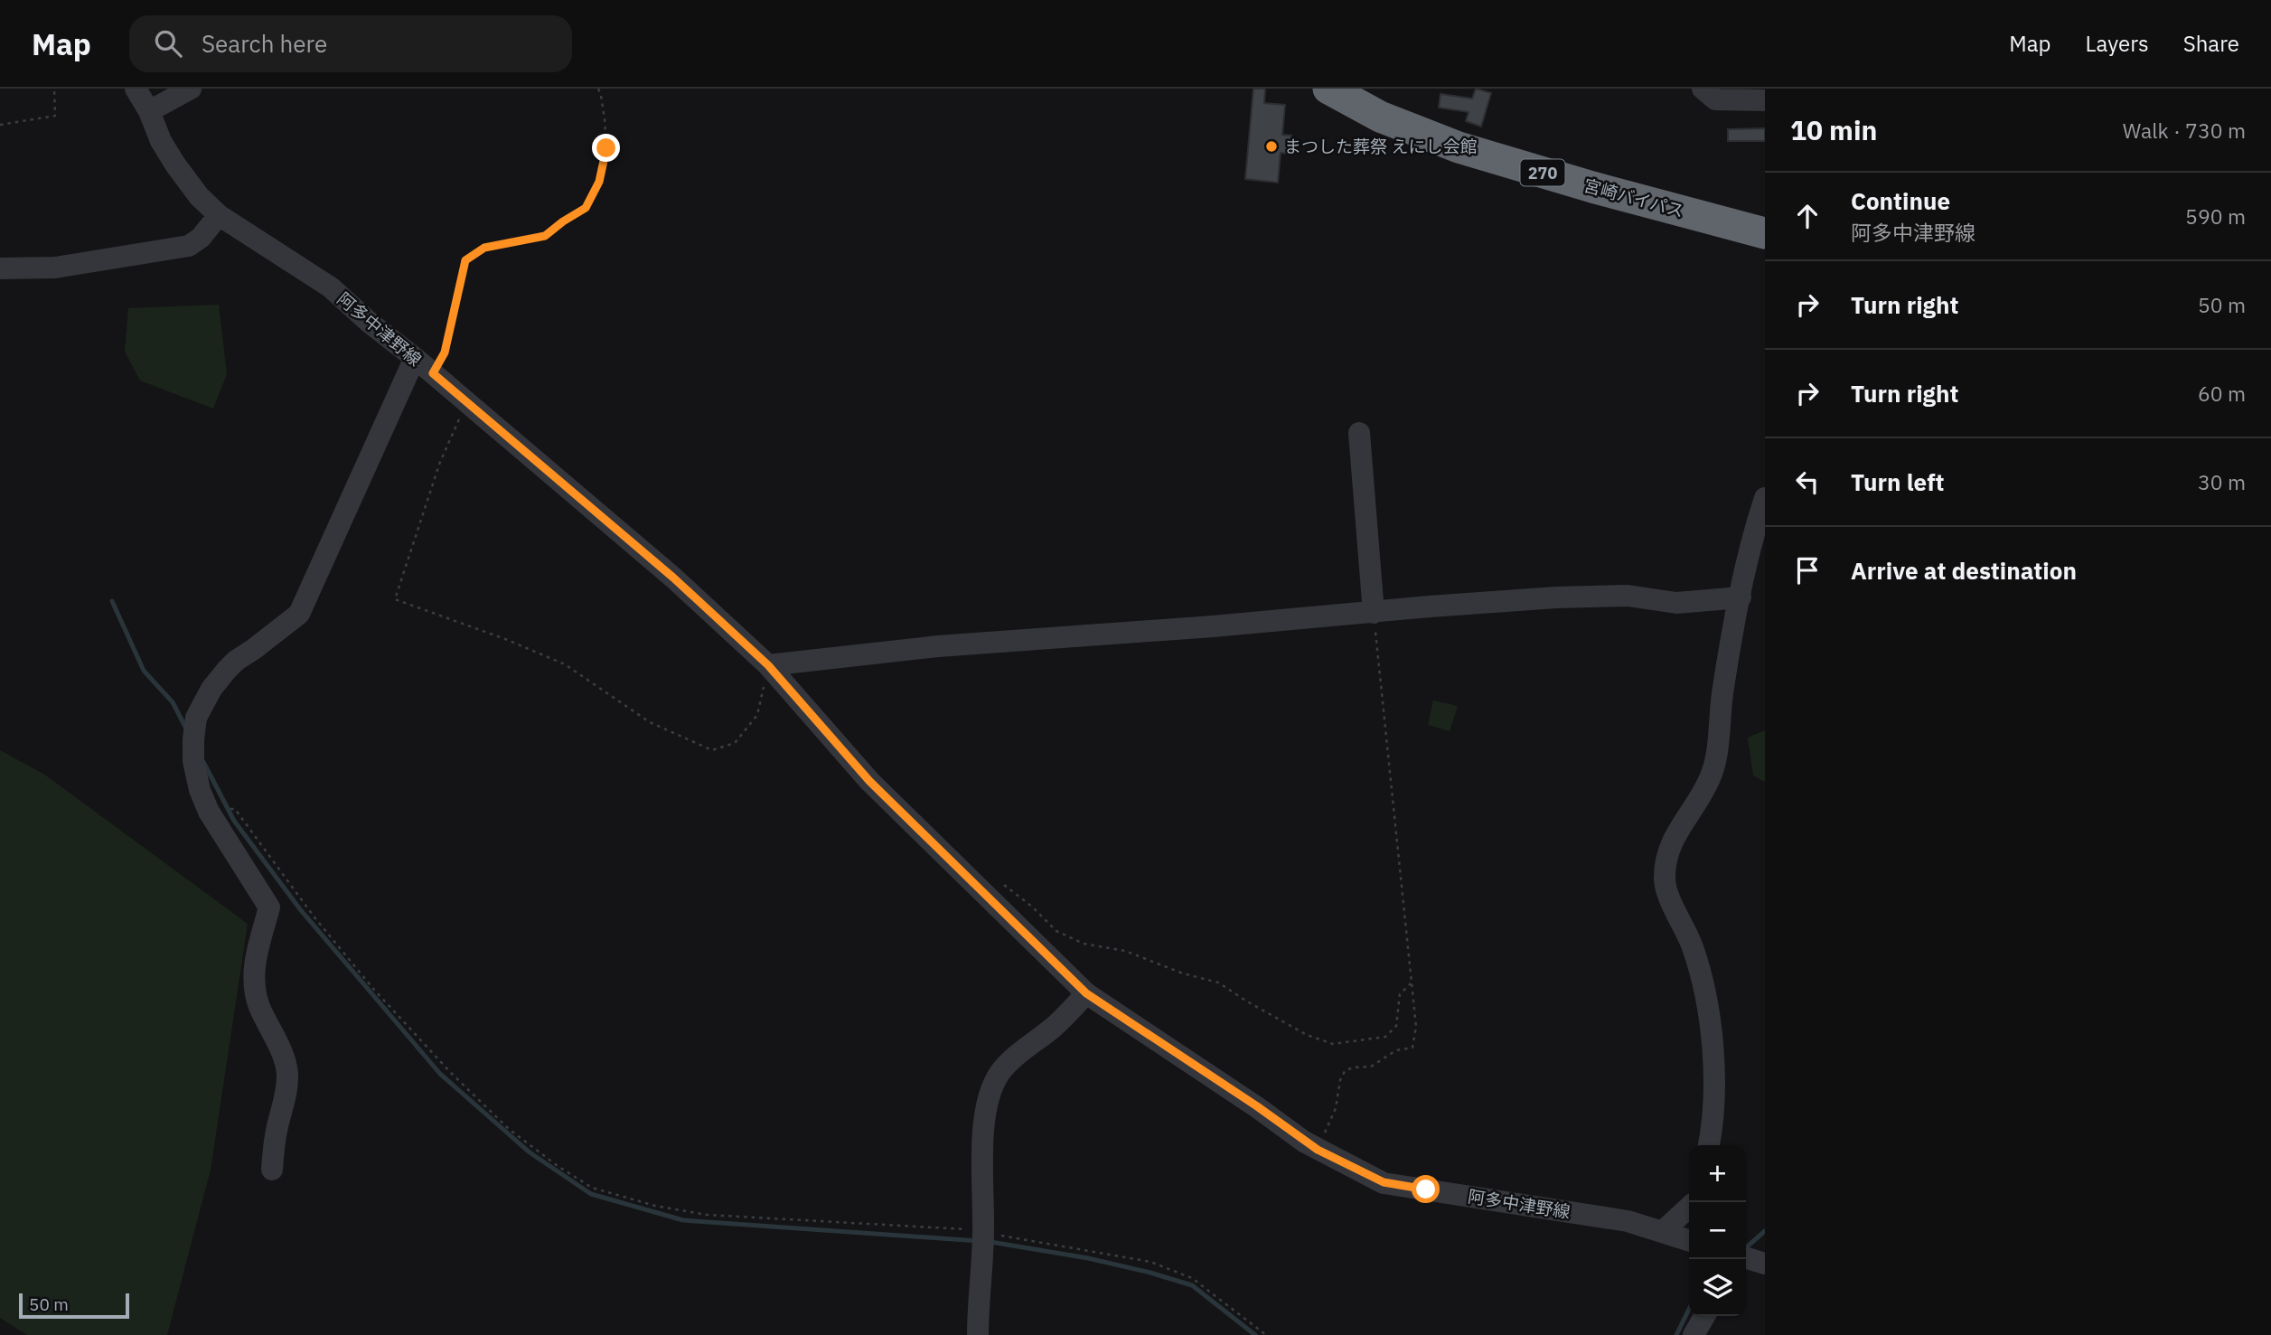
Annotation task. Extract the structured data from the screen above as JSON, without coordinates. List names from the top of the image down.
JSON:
{
  "streets": {
    "highway": ["270", "宮崎バイパス"],
    "street": ["阿多中津野線"]
  },
  "places": ["まつした葬祭 えにし会館"],
  "scale_bar": "50 m",
  "page": {
    "header": "Map",
    "search": "Search here",
    "nav": ["Map", "Layers", "Share"],
    "heading": ["10 min", "Walk · 730 m"],
    "list": [
      ["Continue", "阿多中津野線", "590 m"],
      ["Turn right", "50 m"],
      ["Turn right", "60 m"],
      ["Turn left", "30 m"],
      "Arrive at destination"
    ],
    "map_buttons": ["+", "−"],
    "scale": "50 m"
  }
}
